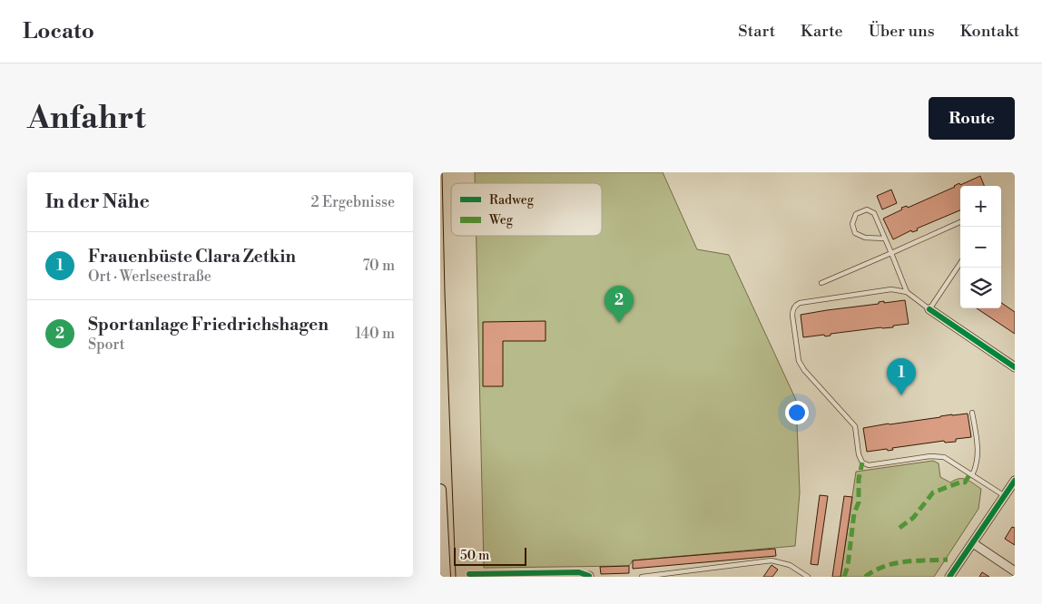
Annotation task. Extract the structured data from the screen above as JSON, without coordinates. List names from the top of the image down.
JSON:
{
  "legend": ["Radweg", "Weg"],
  "scale_bar": "50 m",
  "page": {
    "header": "Locato",
    "nav": [
      "Start",
      "Karte",
      "Über uns",
      "Kontakt"
    ],
    "buttons": "Route",
    "title": "Anfahrt",
    "heading": ["In der Nähe", "2 Ergebnisse"],
    "map_buttons": ["+", "−"],
    "list": [
      {
        "mark": "1",
        "name": "Frauenbüste Clara Zetkin",
        "note": "Ort · Werlseestraße",
        "value": "70 m"
      },
      {
        "mark": "2",
        "name": "Sportanlage Friedrichshagen",
        "note": "Sport",
        "value": "140 m"
      }
    ],
    "pins": ["2", "1"],
    "scale": "50 m"
  }
}
